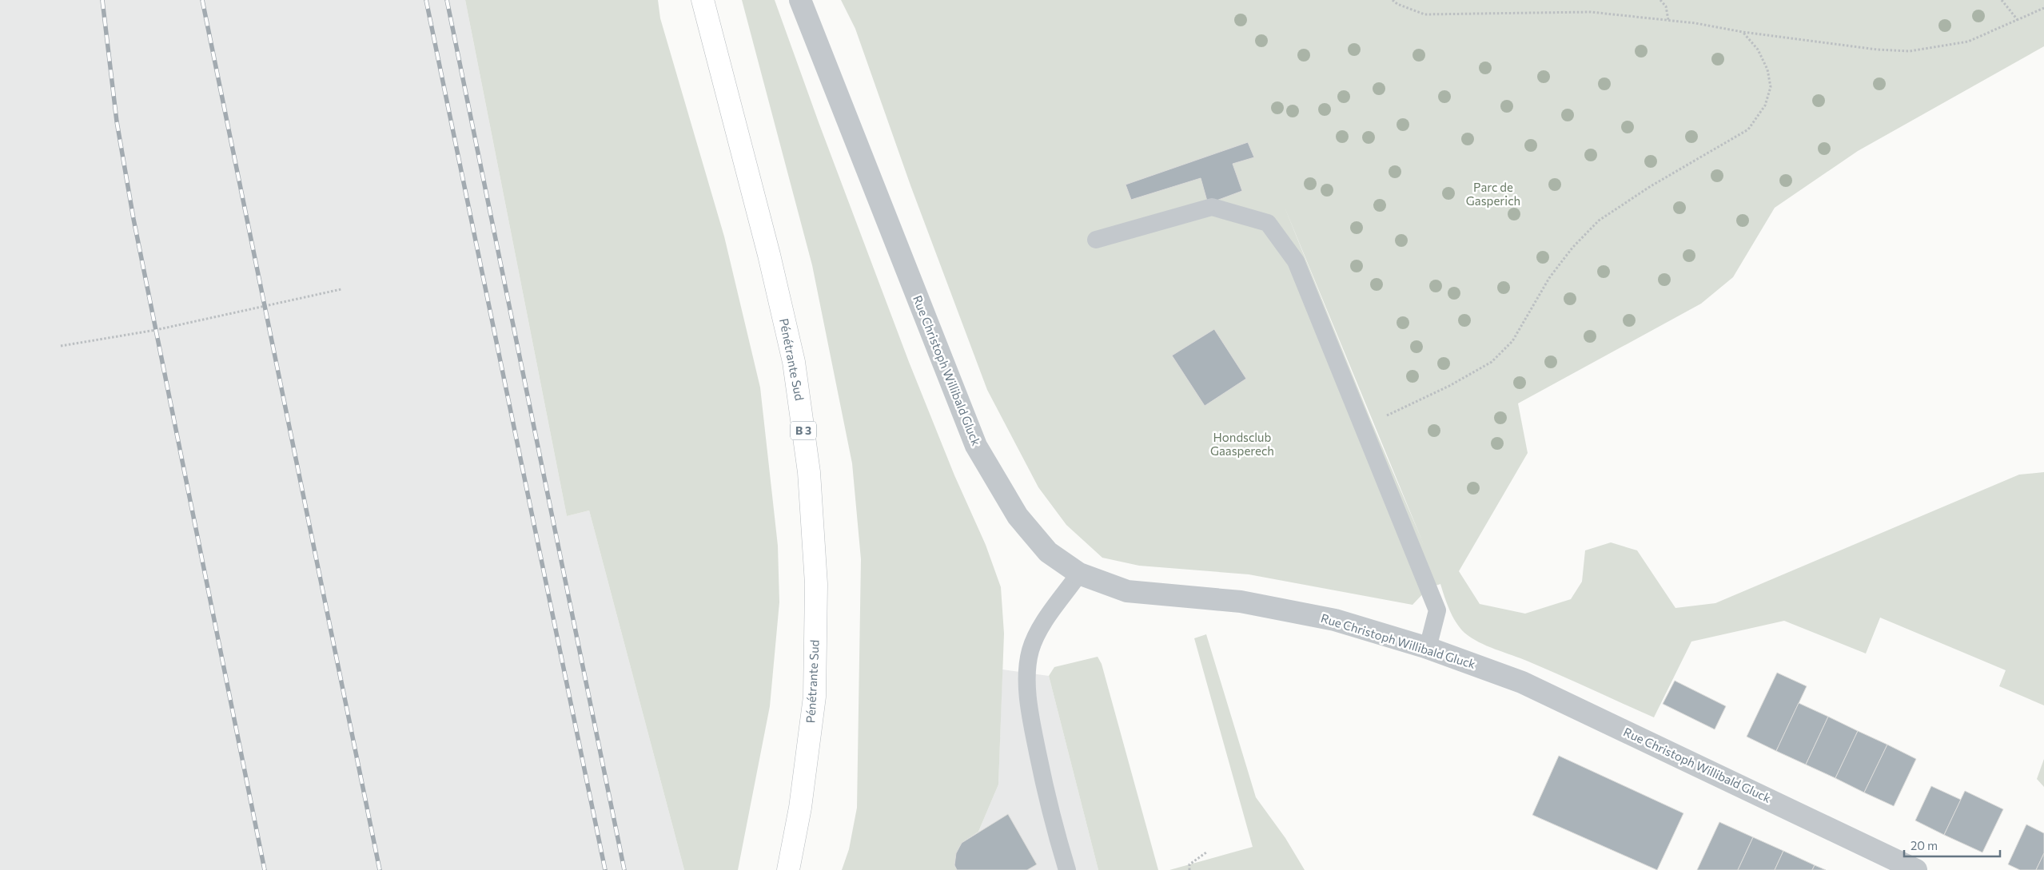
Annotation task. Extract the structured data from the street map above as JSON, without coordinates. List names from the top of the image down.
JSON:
{
  "streets": {
    "highway": ["Pénétrante Sud", "B 3"],
    "street": ["Rue Christoph Willibald Gluck"]
  },
  "parks": ["Parc de Gasperich", "Hondsclub Gaasperech"],
  "scale_bar": "20 m"
}
